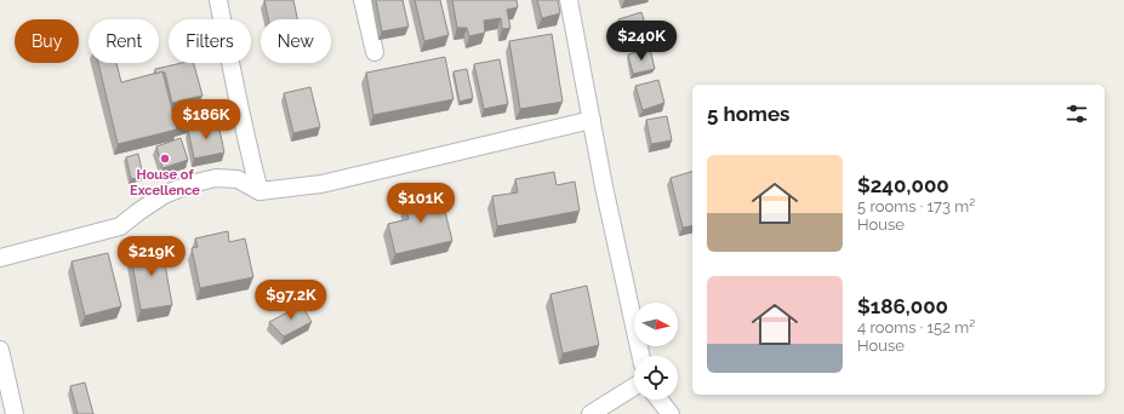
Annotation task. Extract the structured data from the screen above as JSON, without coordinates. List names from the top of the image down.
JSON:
{
  "places": ["House of Excellence"],
  "north": "right",
  "page": {
    "chip": [
      "Buy",
      "Rent",
      "Filters",
      "New"
    ],
    "price": [
      "$240K",
      "$186K",
      "$101K",
      "$219K",
      "$97.2K"
    ],
    "heading": "5 homes",
    "list": [
      {
        "name": "$240,000",
        "note": "5 rooms · 173 m² · House"
      },
      {
        "name": "$186,000",
        "note": "4 rooms · 152 m² · House"
      }
    ]
  }
}
